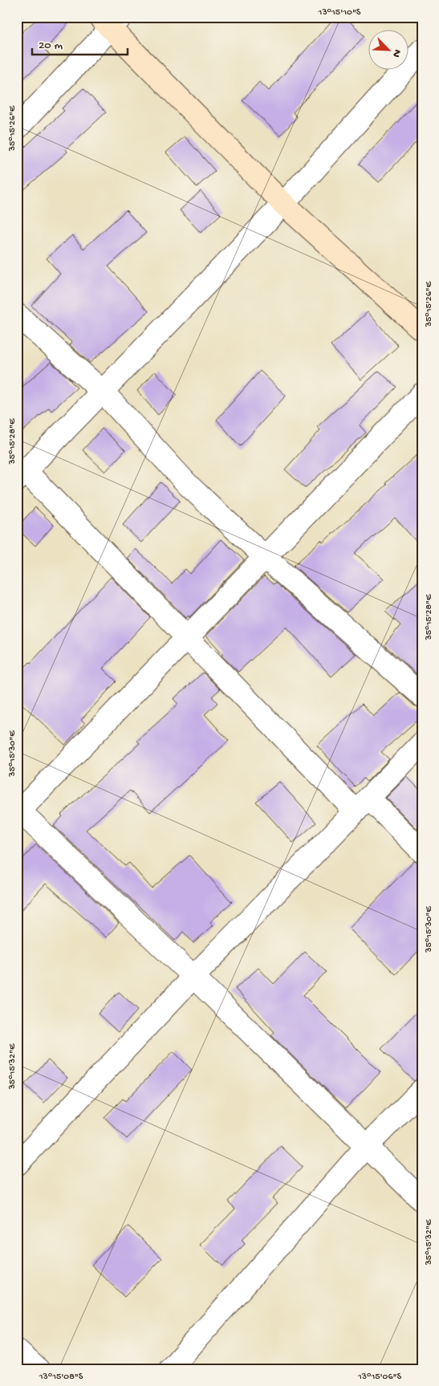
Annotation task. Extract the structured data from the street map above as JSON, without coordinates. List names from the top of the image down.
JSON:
{
  "scale_bar": "20 m",
  "north": "bottom right",
  "coordinates": [
    "13°15'10\"S",
    "35°15'26\"E",
    "35°15'28\"E",
    "35°15'30\"E",
    "35°15'32\"E",
    "13°15'08\"S",
    "13°15'06\"S"
  ]
}
